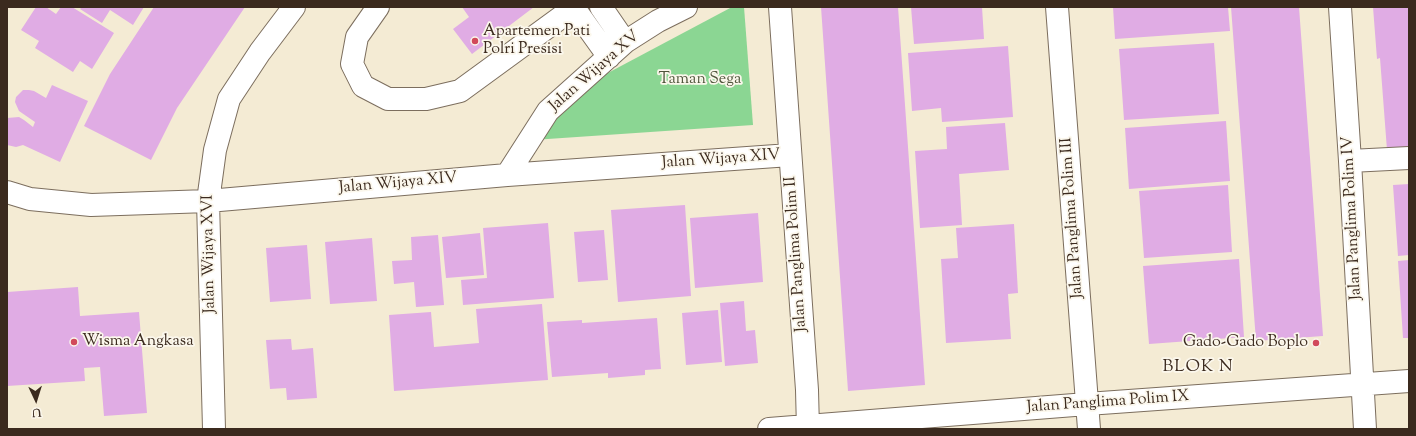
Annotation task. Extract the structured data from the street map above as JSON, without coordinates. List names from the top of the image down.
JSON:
{
  "streets": {
    "street": [
      "Jalan Wijaya XV",
      "Jalan Wijaya XIV",
      "Jalan Panglima Polim III",
      "Jalan Panglima Polim IV",
      "Jalan Wijaya XVI",
      "Jalan Panglima Polim II",
      "Jalan Panglima Polim IX"
    ]
  },
  "crossings": [
    ["Jalan Wijaya XV", "Jalan Wijaya XIV"],
    ["Jalan Wijaya XIV", "Jalan Wijaya XVI"],
    ["Jalan Wijaya XIV", "Jalan Panglima Polim II"],
    ["Jalan Panglima Polim III", "Jalan Panglima Polim IX"],
    ["Jalan Panglima Polim IV", "Jalan Panglima Polim IX"],
    ["Jalan Panglima Polim II", "Jalan Panglima Polim IX"]
  ],
  "districts": ["BLOK N"],
  "parks": ["Taman Sega"],
  "places": ["Apartemen Pati Polri Presisi", "Wisma Angkasa", "Gado-Gado Boplo"],
  "north": "bottom"
}
